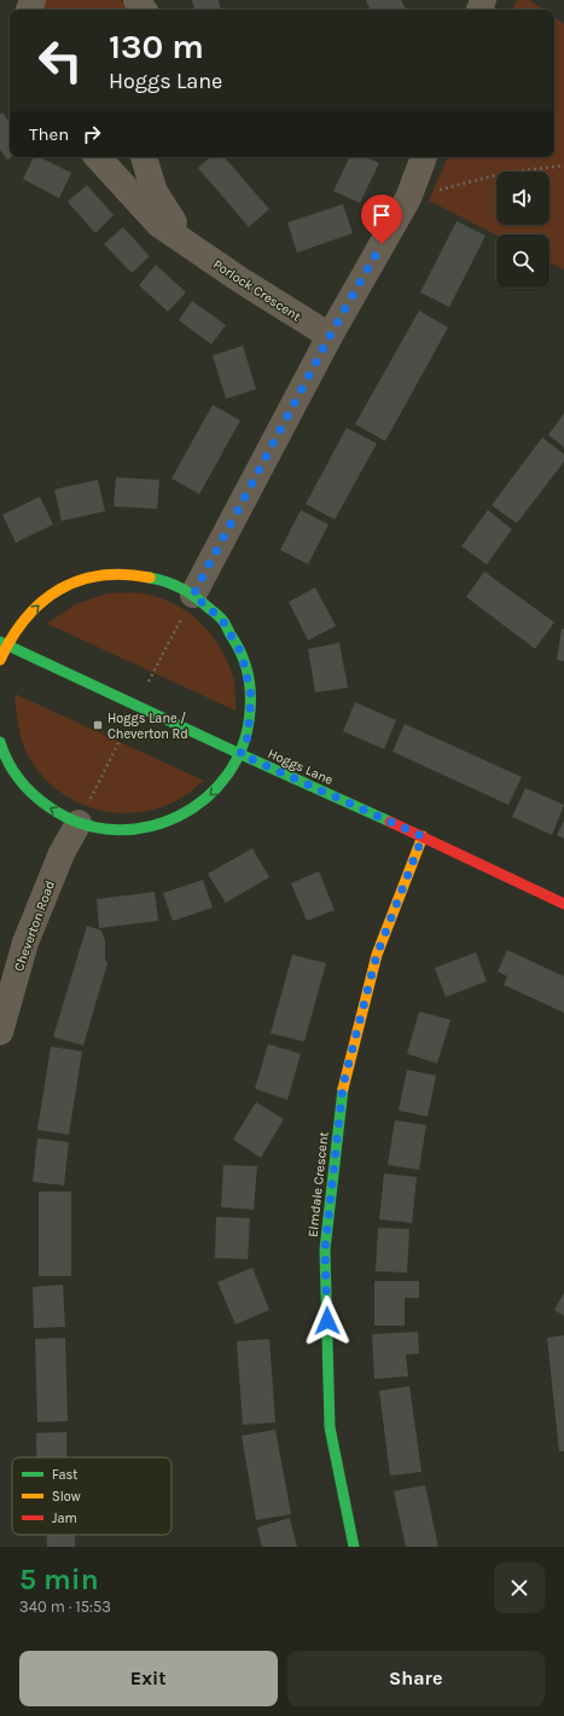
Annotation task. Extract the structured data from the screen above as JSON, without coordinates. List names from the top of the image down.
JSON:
{
  "streets": {
    "street": [
      "Porlock Crescent",
      "Hoggs Lane",
      "Cheverton Road",
      "Elmdale Crescent"
    ]
  },
  "crossings": [
    ["Hoggs Lane", "Elmdale Crescent"]
  ],
  "places": {
    "transit": ["Hoggs Lane / Cheverton Rd"]
  },
  "legend": ["Fast", "Slow", "Jam"],
  "page": {
    "turn": ["130 m", "Hoggs Lane"],
    "then": "Then",
    "heading": ["5 min", "340 m · 15:53"],
    "buttons": ["Exit", "Share"]
  }
}
